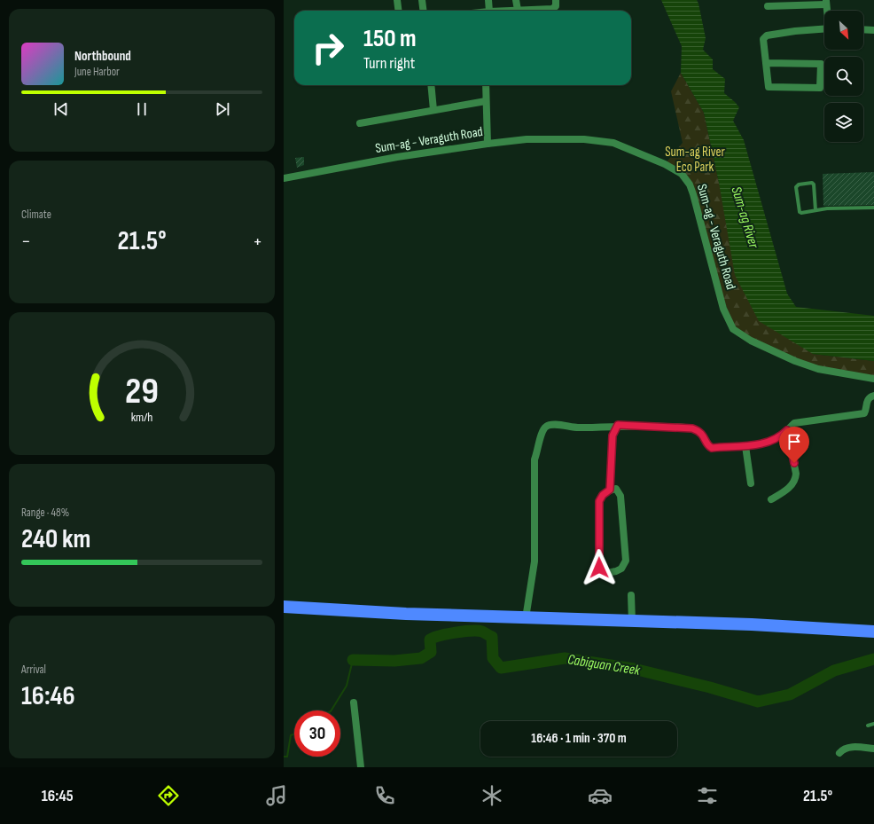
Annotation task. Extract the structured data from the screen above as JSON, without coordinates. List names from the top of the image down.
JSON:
{
  "streets": {
    "street": ["Sum-ag - Veraguth Road"]
  },
  "water": ["Sum-ag River", "Cabiguan Creek"],
  "parks": ["Sum-ag River Eco Park"],
  "north": "bottom right",
  "page": {
    "turn": ["150 m", "Turn right"],
    "song": ["Northbound", "June Harbor"],
    "tile": [
      "Climate",
      ["Range · 48%", "240 km"],
      ["Arrival", "16:46"]
    ],
    "heat": ["−", "21.5°", "+"],
    "limit": "30",
    "trip": "16:46 · 1 min · 370 m",
    "tabs": ["16:45", "21.5°"],
    "gauge": ["29", "km/h"]
  }
}
